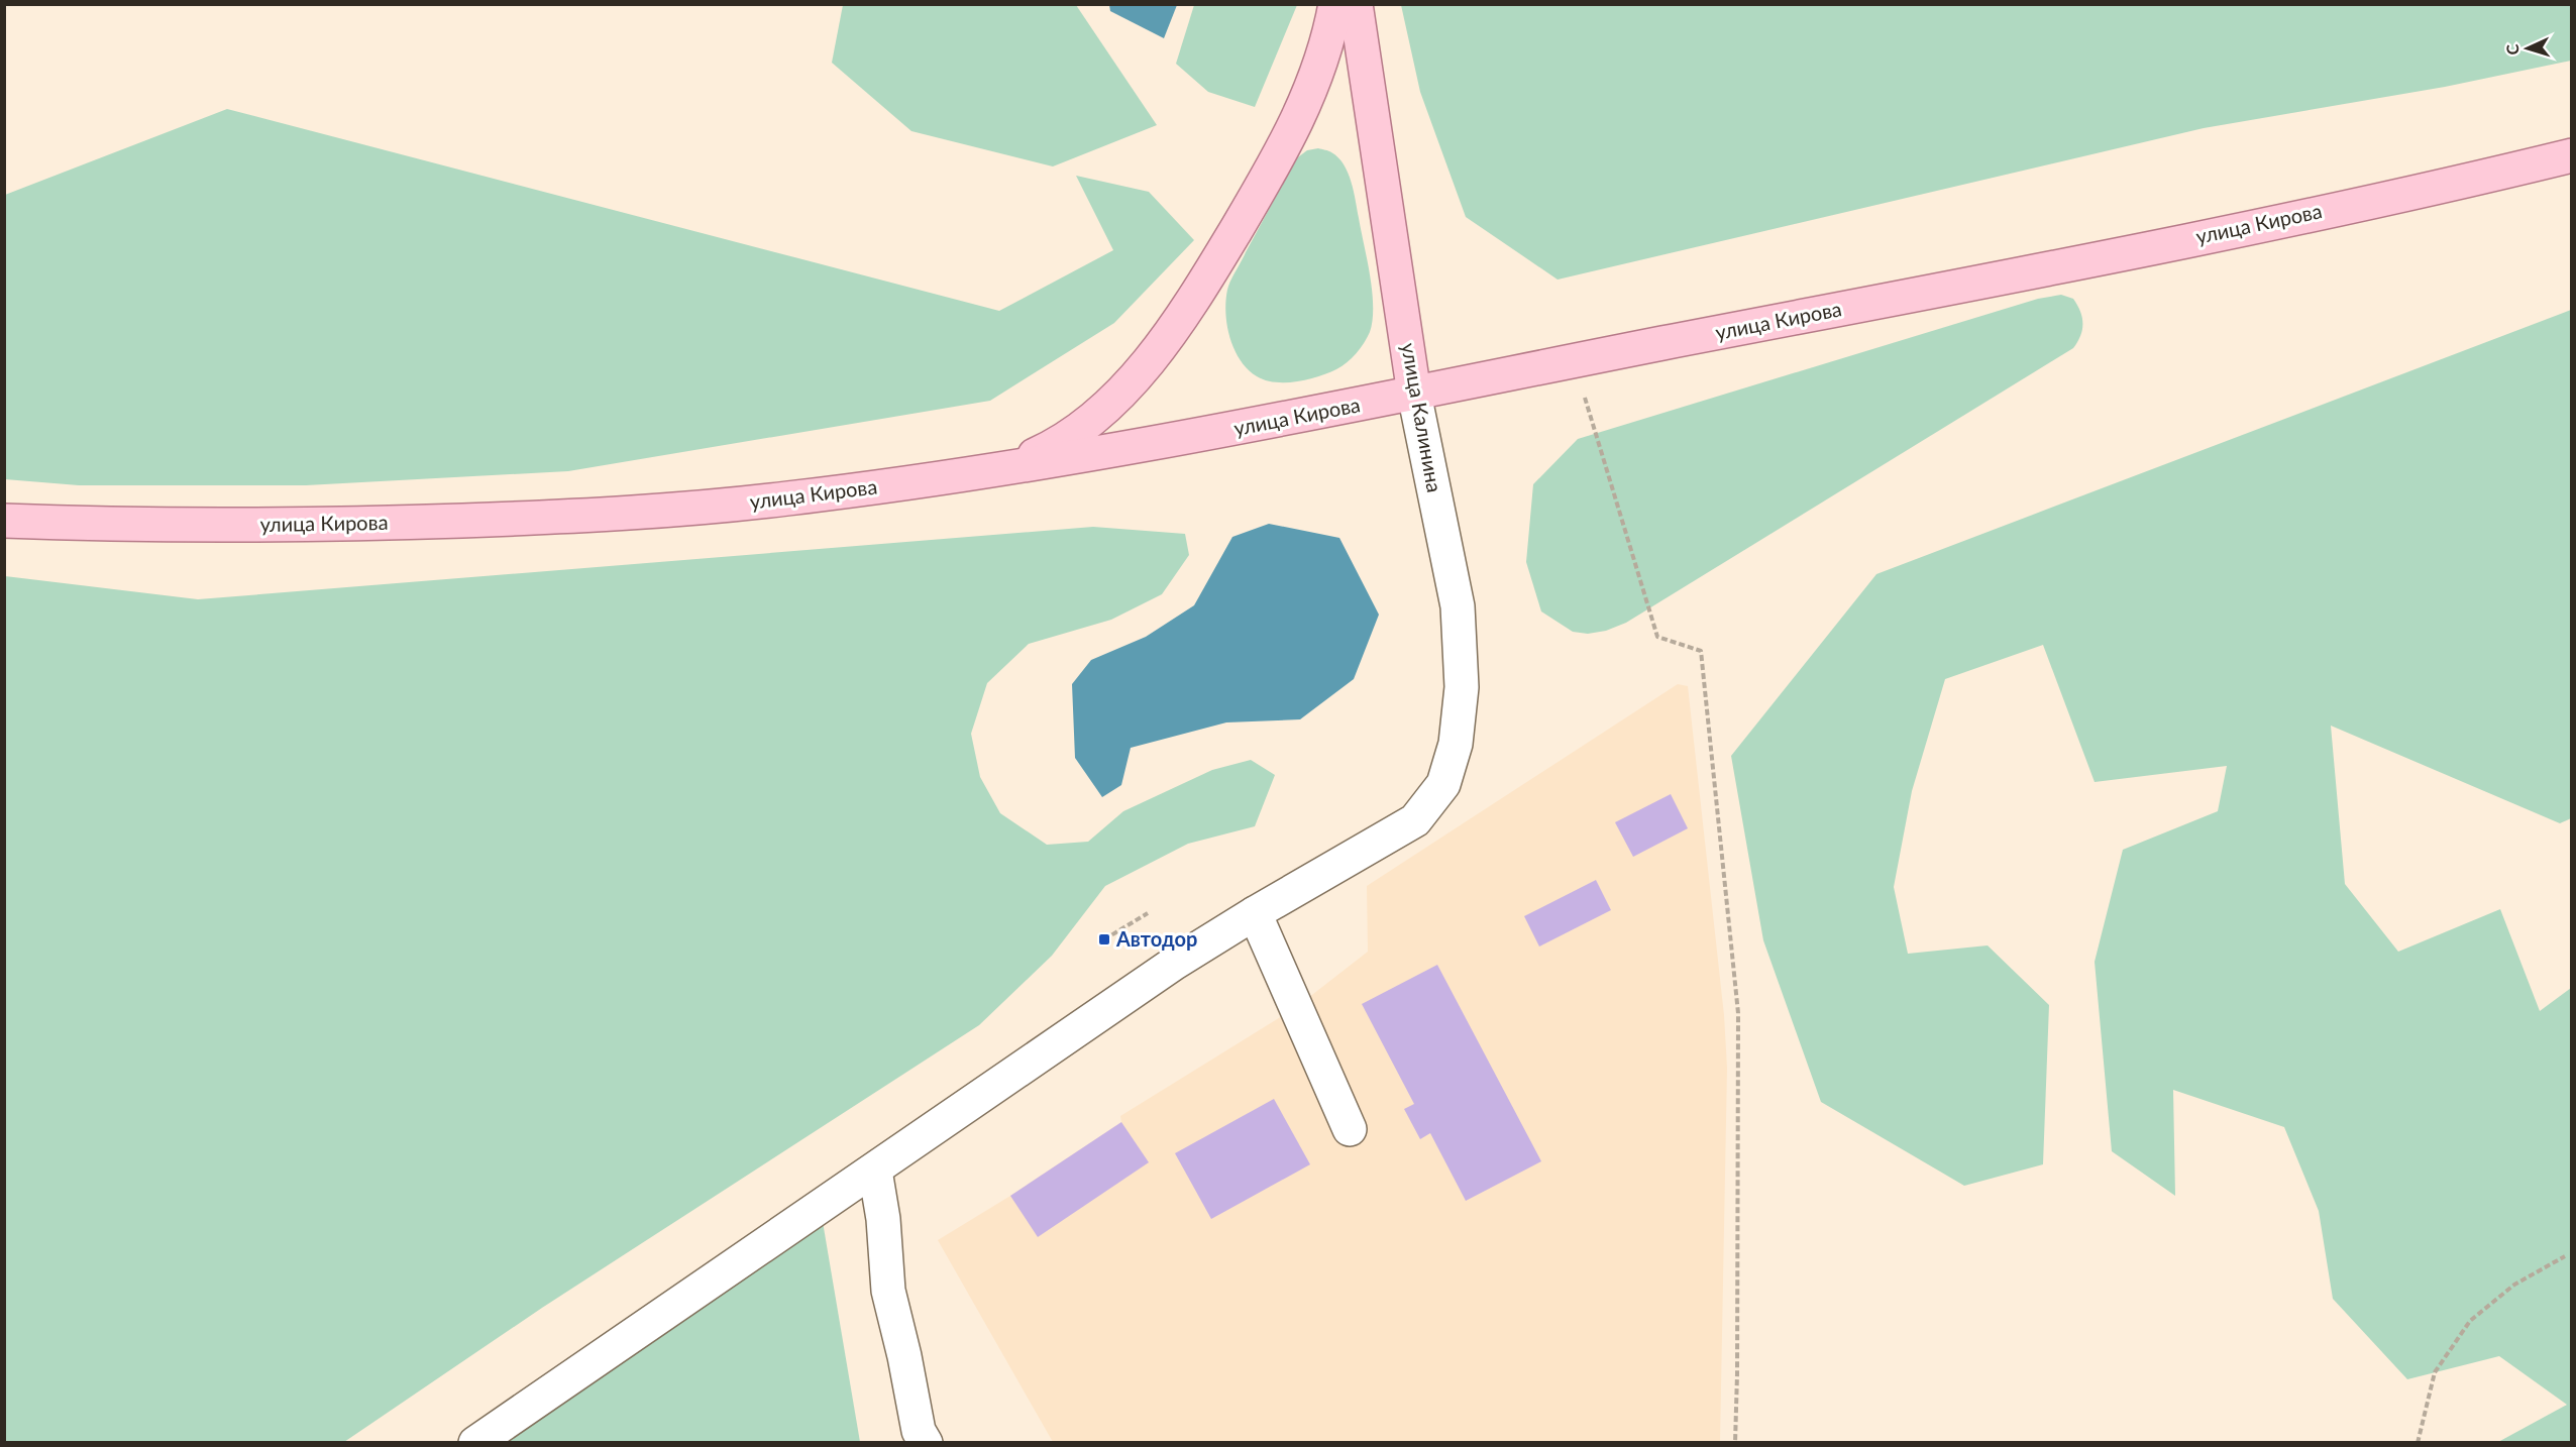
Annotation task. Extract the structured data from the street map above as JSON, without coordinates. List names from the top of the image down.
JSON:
{
  "streets": {
    "main road": ["улица Кирова", "улица Калинина"]
  },
  "crossings": [
    ["улица Кирова", "улица Калинина"]
  ],
  "places": {
    "transit": ["Автодор"]
  },
  "north": "left"
}
